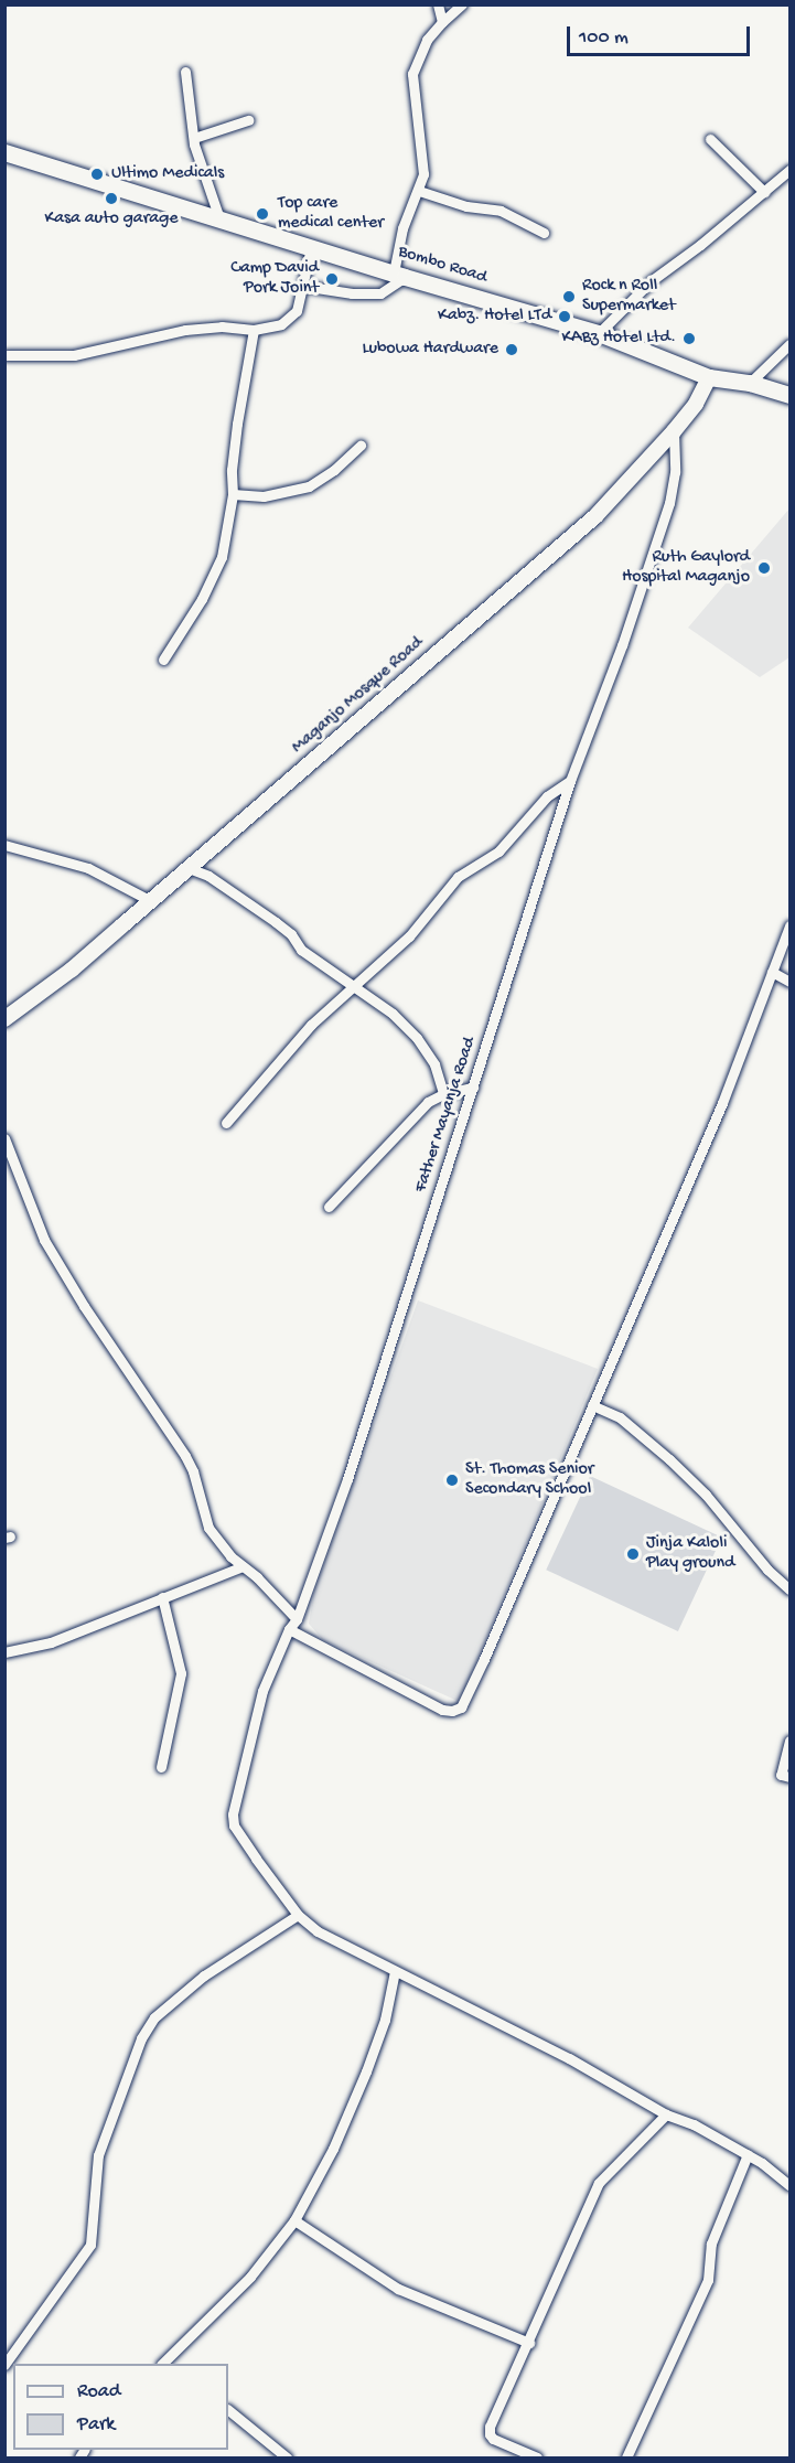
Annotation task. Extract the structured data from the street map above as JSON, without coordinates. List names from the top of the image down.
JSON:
{
  "streets": {
    "main road": ["Bombo Road"],
    "street": ["Maganjo Mosque Road", "Father Mayanja Road"]
  },
  "crossings": [
    ["Bombo Road", "Maganjo Mosque Road"],
    ["Maganjo Mosque Road", "Father Mayanja Road"]
  ],
  "places": [
    "Ultimo Medicals",
    "Kasa auto garage",
    "Top care medical center",
    "Camp David Pork Joint",
    "Rock n Roll Supermarket",
    "Kabz. Hotel LTd",
    "KABz Hotel Ltd.",
    "Lubowa Hardware",
    "Ruth Gaylord Hospital Maganjo",
    "St. Thomas Senior Secondary School",
    "Jinja Kaloli Play ground"
  ],
  "legend": ["Road", "Park"],
  "scale_bar": "100 m"
}
